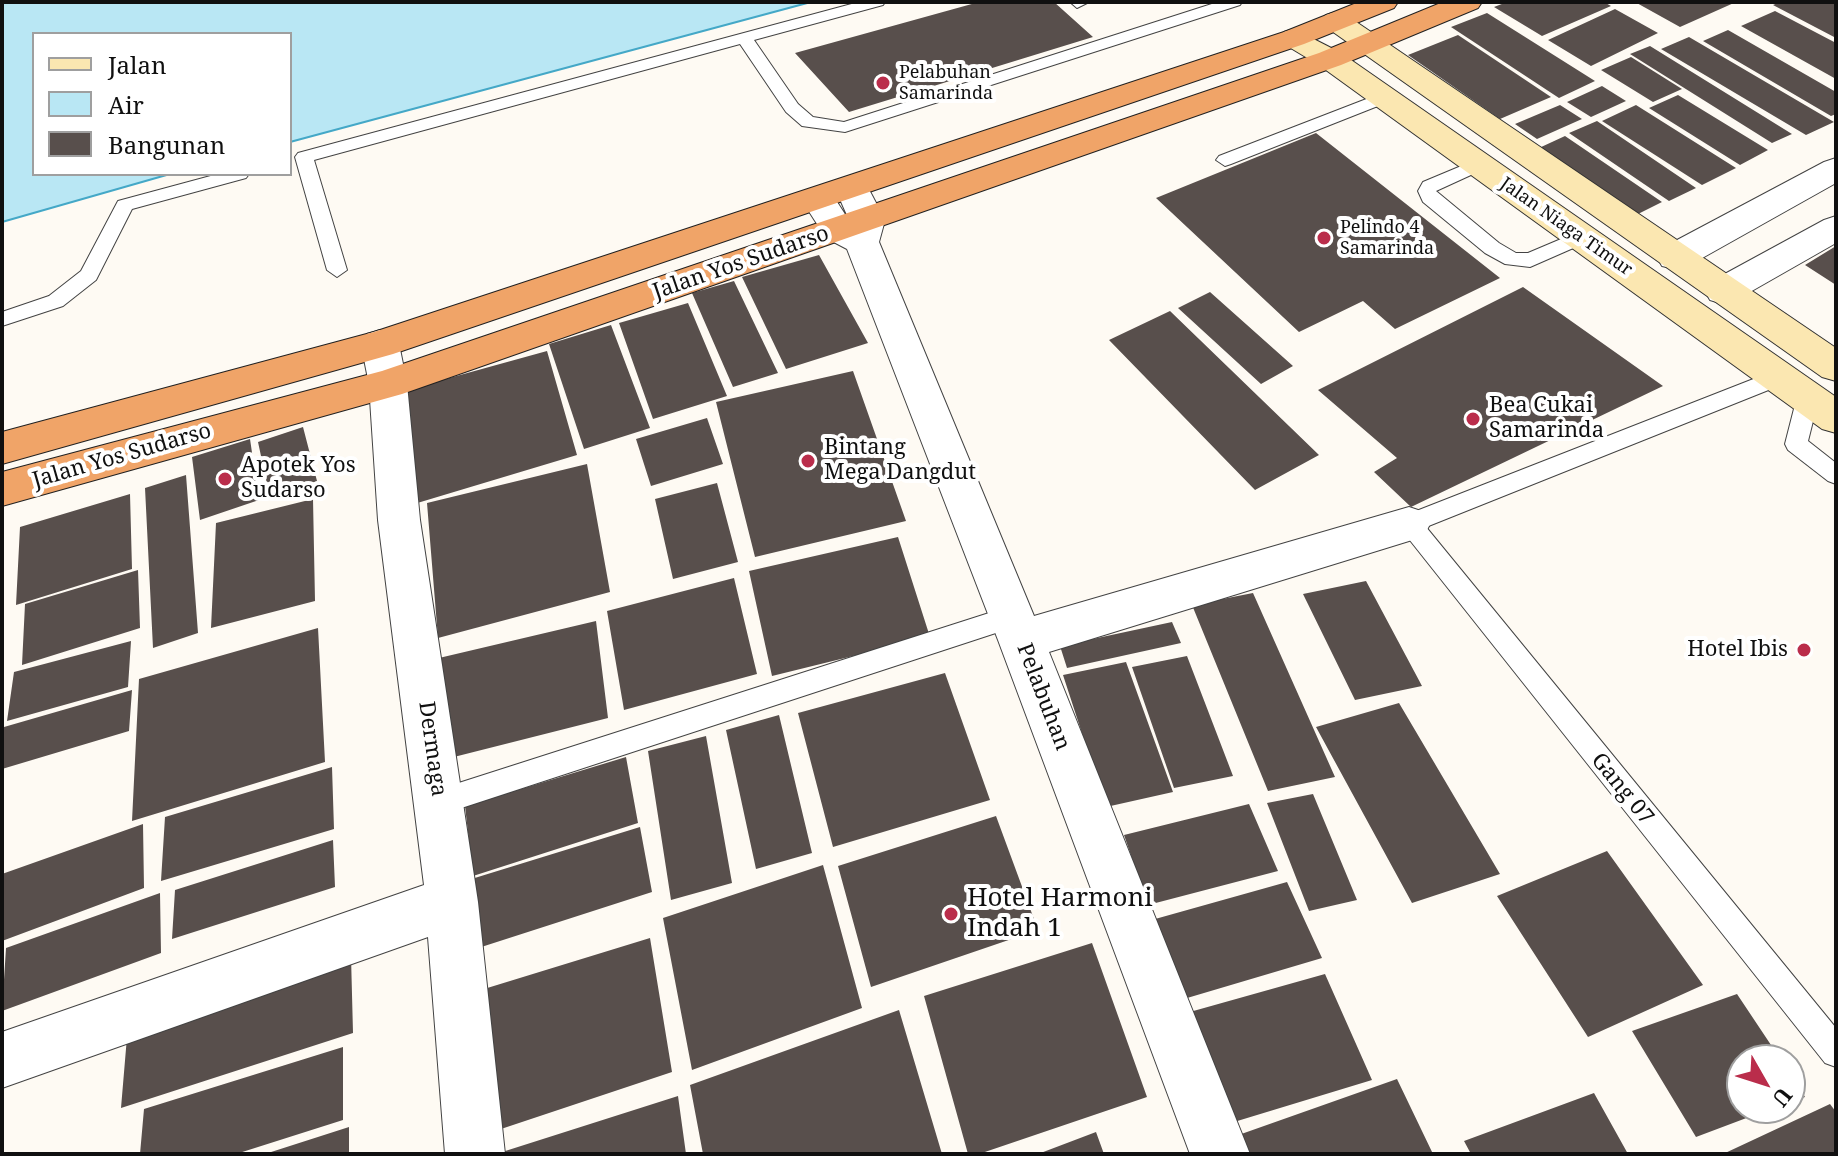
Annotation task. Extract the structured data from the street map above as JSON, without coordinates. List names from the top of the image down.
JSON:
{
  "streets": {
    "highway": ["Jalan Yos Sudarso"],
    "main road": ["Jalan Niaga Timur"],
    "street": ["Pelabuhan", "Dermaga"],
    "lane": ["Gang 07"]
  },
  "crossings": [
    ["Jalan Niaga Timur", "Jalan Yos Sudarso"],
    ["Jalan Yos Sudarso", "Pelabuhan"],
    ["Jalan Yos Sudarso", "Dermaga"]
  ],
  "places": [
    "Pelabuhan Samarinda",
    "Pelindo 4 Samarinda",
    "Bea Cukai Samarinda",
    "Bintang Mega Dangdut",
    "Apotek Yos Sudarso",
    "Hotel Ibis",
    "Hotel Harmoni Indah 1"
  ],
  "legend": ["Jalan", "Air", "Bangunan"],
  "north": "bottom right"
}
